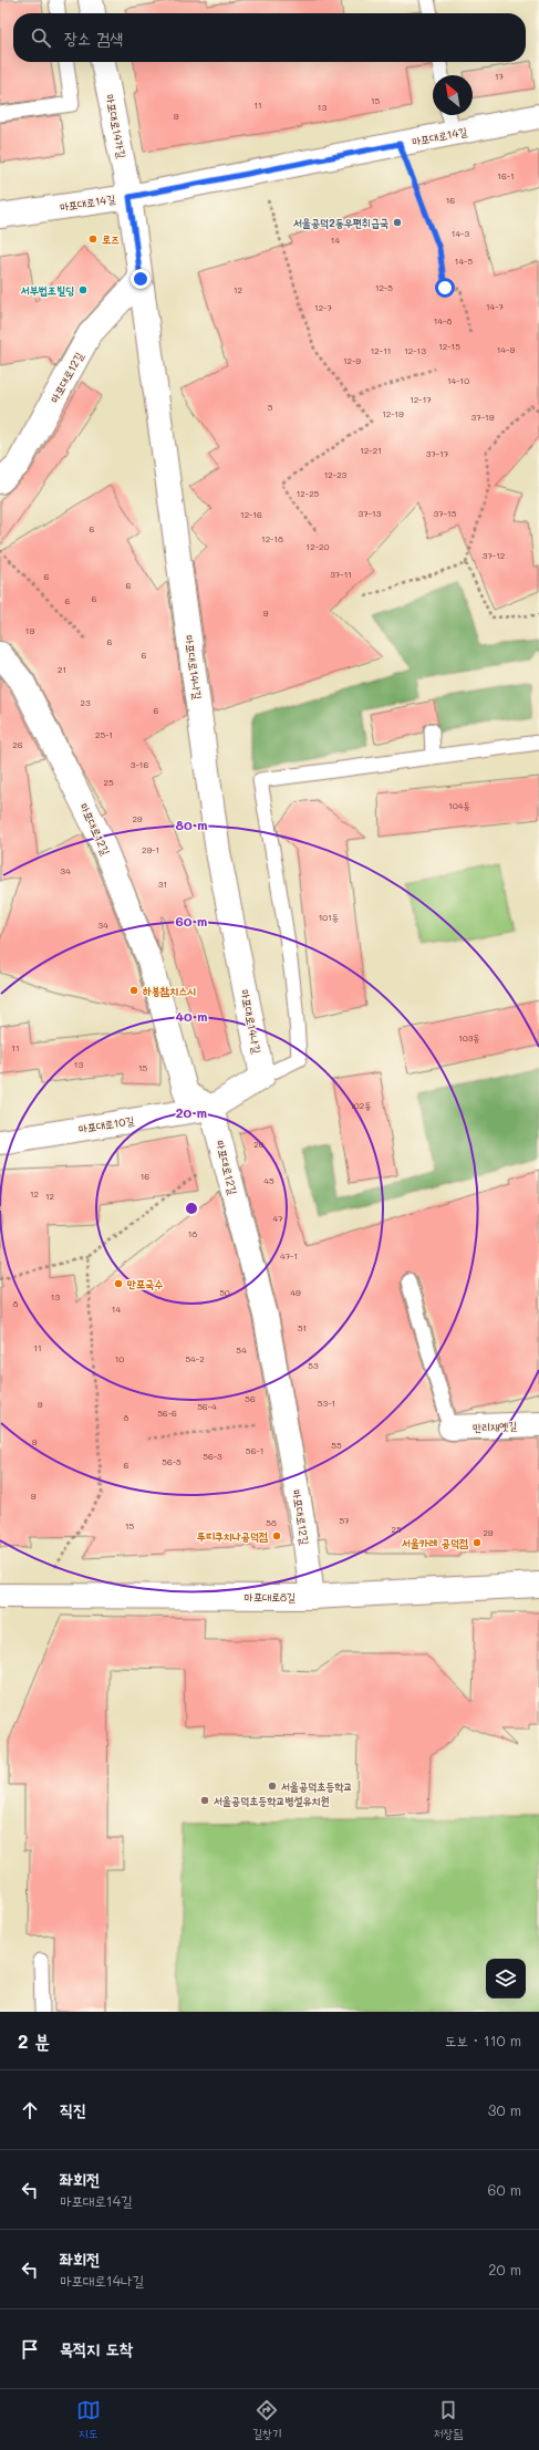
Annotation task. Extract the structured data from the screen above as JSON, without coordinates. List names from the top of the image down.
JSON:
{
  "streets": {
    "street": [
      "마포대로14가길",
      "마포대로14길",
      "마포대로12길",
      "마포대로14나길",
      "마포대로10길",
      "만리재옛길",
      "마포대로8길"
    ]
  },
  "crossings": [
    ["마포대로14가길", "마포대로14길"],
    ["마포대로14가길", "마포대로14나길"],
    ["마포대로14길", "마포대로14나길"],
    ["마포대로12길", "마포대로14나길"],
    ["마포대로12길", "마포대로10길"],
    ["마포대로12길", "마포대로8길"]
  ],
  "places": [
    "서울공덕2동우편취급국",
    "로즈",
    "서부법조빌딩",
    "하봉참치스시",
    "만포국수",
    "뚜띠쿠치나공덕점",
    "서울카레 공덕점",
    "서울공덕초등학교",
    "서울공덕초등학교병설유치원"
  ],
  "house_numbers": [
    "17",
    "15",
    "11",
    "13",
    "9",
    "16-1",
    "16",
    "14-3",
    "14",
    "14-5",
    "12-5",
    "12",
    "14-7",
    "12-7",
    "14-8",
    "12-15",
    "14-9",
    "12-11",
    "12-13",
    "12-9",
    "14-10",
    "12-17",
    "5",
    "12-19",
    "37-19",
    "12-21",
    "37-17",
    "12-23",
    "12-25",
    "37-13",
    "37-15",
    "12-16",
    "6",
    "12-18",
    "12-20",
    "37-12",
    "37-11",
    "6",
    "6",
    "6",
    "6",
    "9",
    "19",
    "6",
    "6",
    "21",
    "23",
    "6",
    "25-1",
    "26",
    "3-16",
    "25",
    "104동",
    "29",
    "29-1",
    "34",
    "31",
    "101동",
    "34",
    "103동",
    "11",
    "13",
    "15",
    "102동",
    "20",
    "16",
    "45",
    "12",
    "12",
    "47",
    "18",
    "47-1",
    "50",
    "49",
    "13",
    "8",
    "14",
    "51",
    "11",
    "54",
    "10",
    "54-2",
    "53",
    "56",
    "53-1",
    "9",
    "56-4",
    "56-6",
    "8",
    "9",
    "55",
    "56-1",
    "56-3",
    "56-5",
    "6",
    "9",
    "57",
    "58",
    "15",
    "25",
    "29"
  ],
  "north": "top left",
  "page": {
    "search": "장소 검색",
    "heading": ["2 분", "도보 · 110 m"],
    "list": [
      ["직진", "30 m"],
      ["좌회전", "마포대로14길", "60 m"],
      ["좌회전", "마포대로14나길", "20 m"],
      "목적지 도착"
    ],
    "nav": ["지도", "길찾기", "저장됨"]
  },
  "rings": [
    "80 m",
    "60 m",
    "40 m",
    "20 m"
  ]
}
